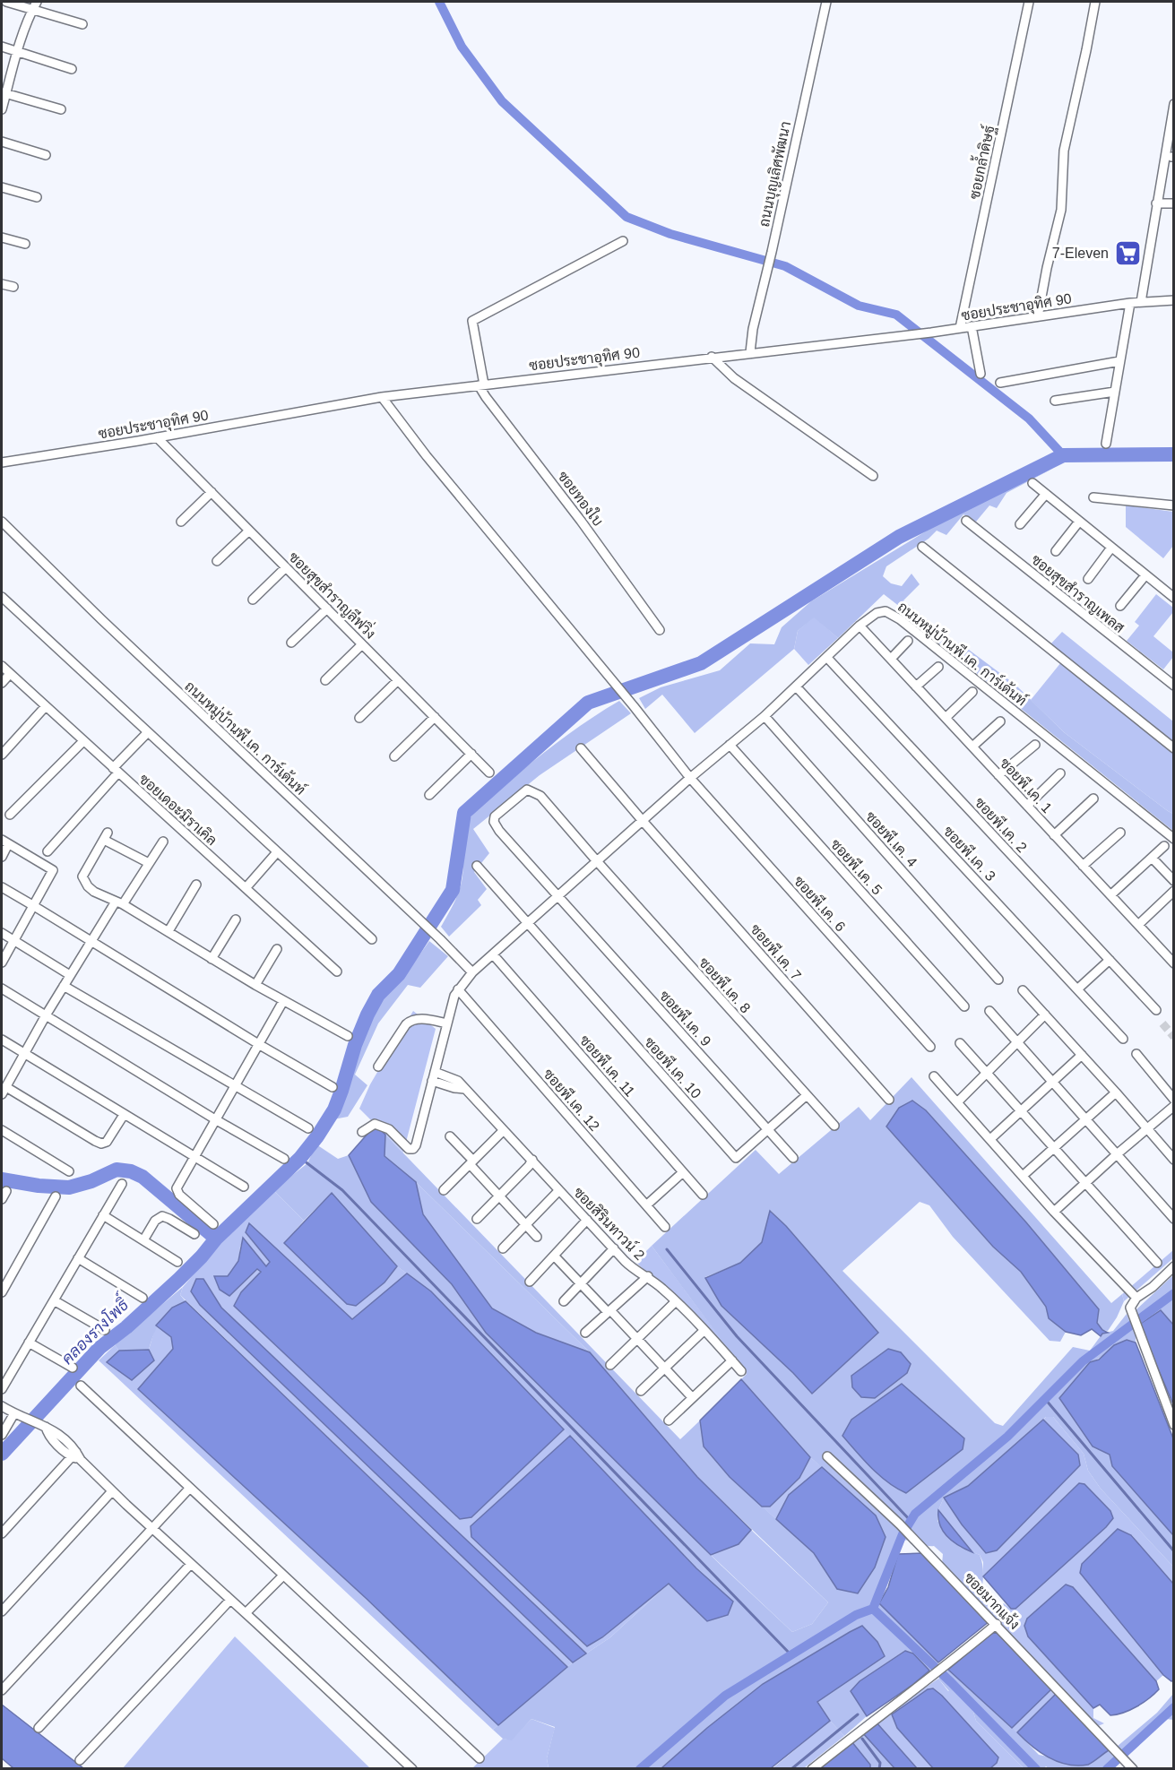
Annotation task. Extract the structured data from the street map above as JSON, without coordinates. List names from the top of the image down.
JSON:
{
  "streets": {
    "street": [
      "ซอยกล้ำดิษฐ์",
      "ถนนบุญเลิศพัฒนา",
      "ซอยประชาอุทิศ 90",
      "ซอยทองใบ",
      "ซอยสุขสำราญเพลส",
      "ซอยสุขสำราญลีฟวิ่ง",
      "ถนนหมู่บ้านพี.เค. การ์เด้นท์",
      "ซอยพี.เค. 1",
      "ซอยเดอะมิราเคิล",
      "ซอยพี.เค. 2",
      "ซอยพี.เค. 4",
      "ซอยพี.เค. 3",
      "ซอยพี.เค. 5",
      "ซอยพี.เค. 6",
      "ซอยพี.เค. 7",
      "ซอยพี.เค. 8",
      "ซอยพี.เค. 9",
      "ซอยพี.เค. 11",
      "ซอยพี.เค. 10",
      "ซอยพี.เค. 12",
      "ซอยสิรินทาวน์ 2",
      "ซอยมากแจ้ง"
    ]
  },
  "crossings": [
    ["ซอยกล้ำดิษฐ์", "ซอยประชาอุทิศ 90"],
    ["ถนนบุญเลิศพัฒนา", "ซอยประชาอุทิศ 90"],
    ["ซอยประชาอุทิศ 90", "ซอยทองใบ"],
    ["ซอยประชาอุทิศ 90", "ซอยสุขสำราญลีฟวิ่ง"],
    ["ถนนหมู่บ้านพี.เค. การ์เด้นท์", "ซอยพี.เค. 1"],
    ["ถนนหมู่บ้านพี.เค. การ์เด้นท์", "ซอยพี.เค. 2"],
    ["ถนนหมู่บ้านพี.เค. การ์เด้นท์", "ซอยพี.เค. 4"],
    ["ถนนหมู่บ้านพี.เค. การ์เด้นท์", "ซอยพี.เค. 3"],
    ["ถนนหมู่บ้านพี.เค. การ์เด้นท์", "ซอยพี.เค. 5"],
    ["ถนนหมู่บ้านพี.เค. การ์เด้นท์", "ซอยพี.เค. 6"],
    ["ถนนหมู่บ้านพี.เค. การ์เด้นท์", "ซอยพี.เค. 7"],
    ["ถนนหมู่บ้านพี.เค. การ์เด้นท์", "ซอยพี.เค. 8"],
    ["ถนนหมู่บ้านพี.เค. การ์เด้นท์", "ซอยพี.เค. 9"],
    ["ถนนหมู่บ้านพี.เค. การ์เด้นท์", "ซอยพี.เค. 11"],
    ["ถนนหมู่บ้านพี.เค. การ์เด้นท์", "ซอยพี.เค. 10"],
    ["ถนนหมู่บ้านพี.เค. การ์เด้นท์", "ซอยพี.เค. 12"],
    ["ถนนหมู่บ้านพี.เค. การ์เด้นท์", "ซอยสิรินทาวน์ 2"],
    ["ซอยพี.เค. 8", "ซอยพี.เค. 9"],
    ["ซอยพี.เค. 8", "ซอยพี.เค. 10"],
    ["ซอยพี.เค. 9", "ซอยพี.เค. 10"]
  ],
  "water": ["คลองรางโพธิ์"],
  "places": {
    "supermarket": ["7-Eleven"]
  }
}
